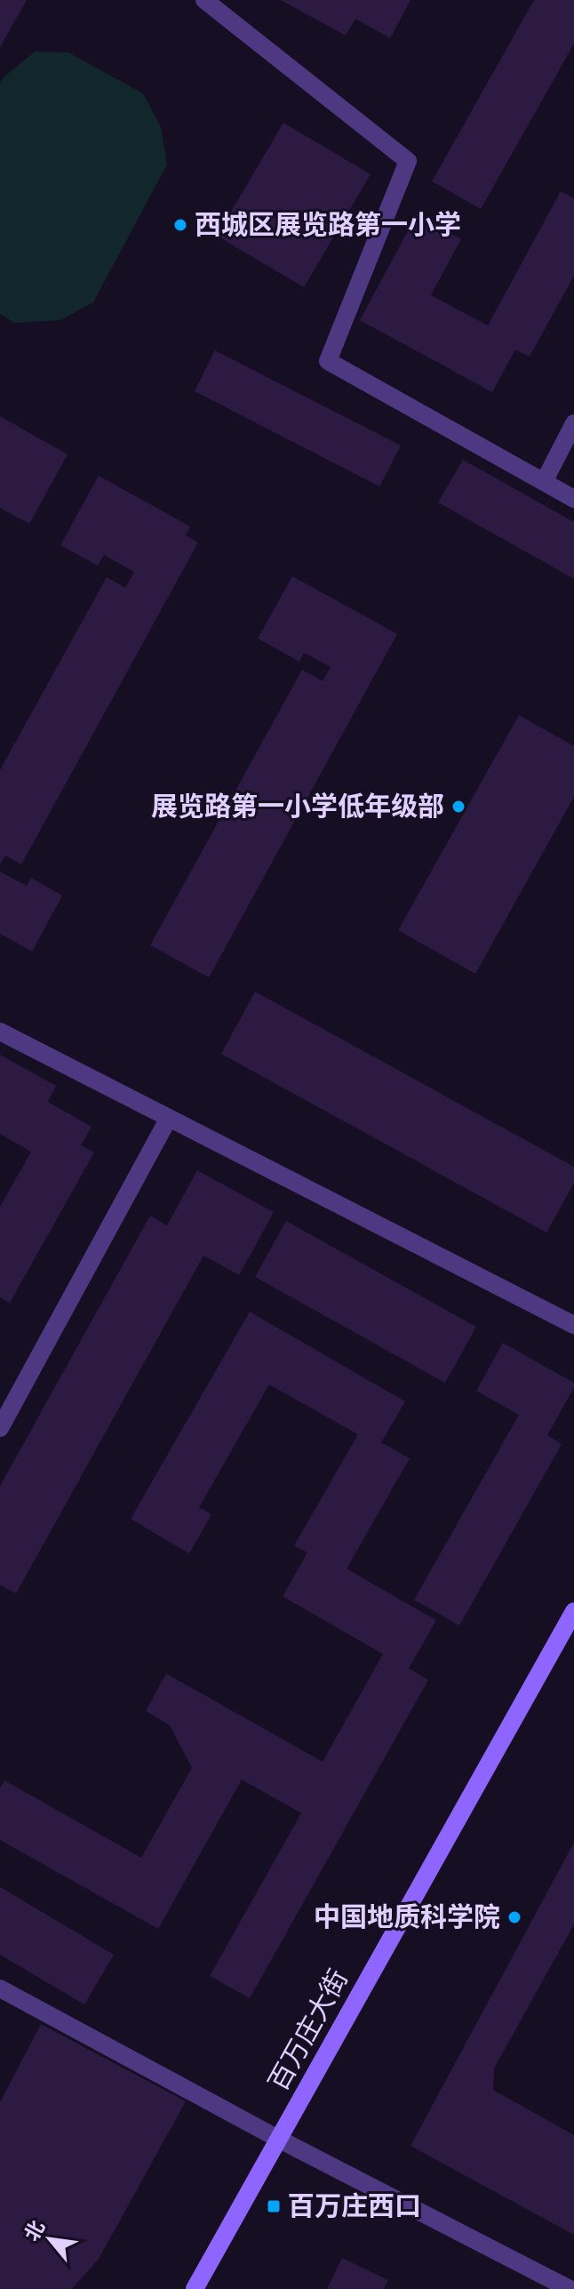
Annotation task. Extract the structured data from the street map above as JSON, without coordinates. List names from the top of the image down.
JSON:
{
  "streets": {
    "main road": ["百万庄大街"]
  },
  "places": {
    "other": ["西城区展览路第一小学", "展览路第一小学低年级部", "中国地质科学院"],
    "transit": ["百万庄西口"]
  },
  "north": "top left"
}
